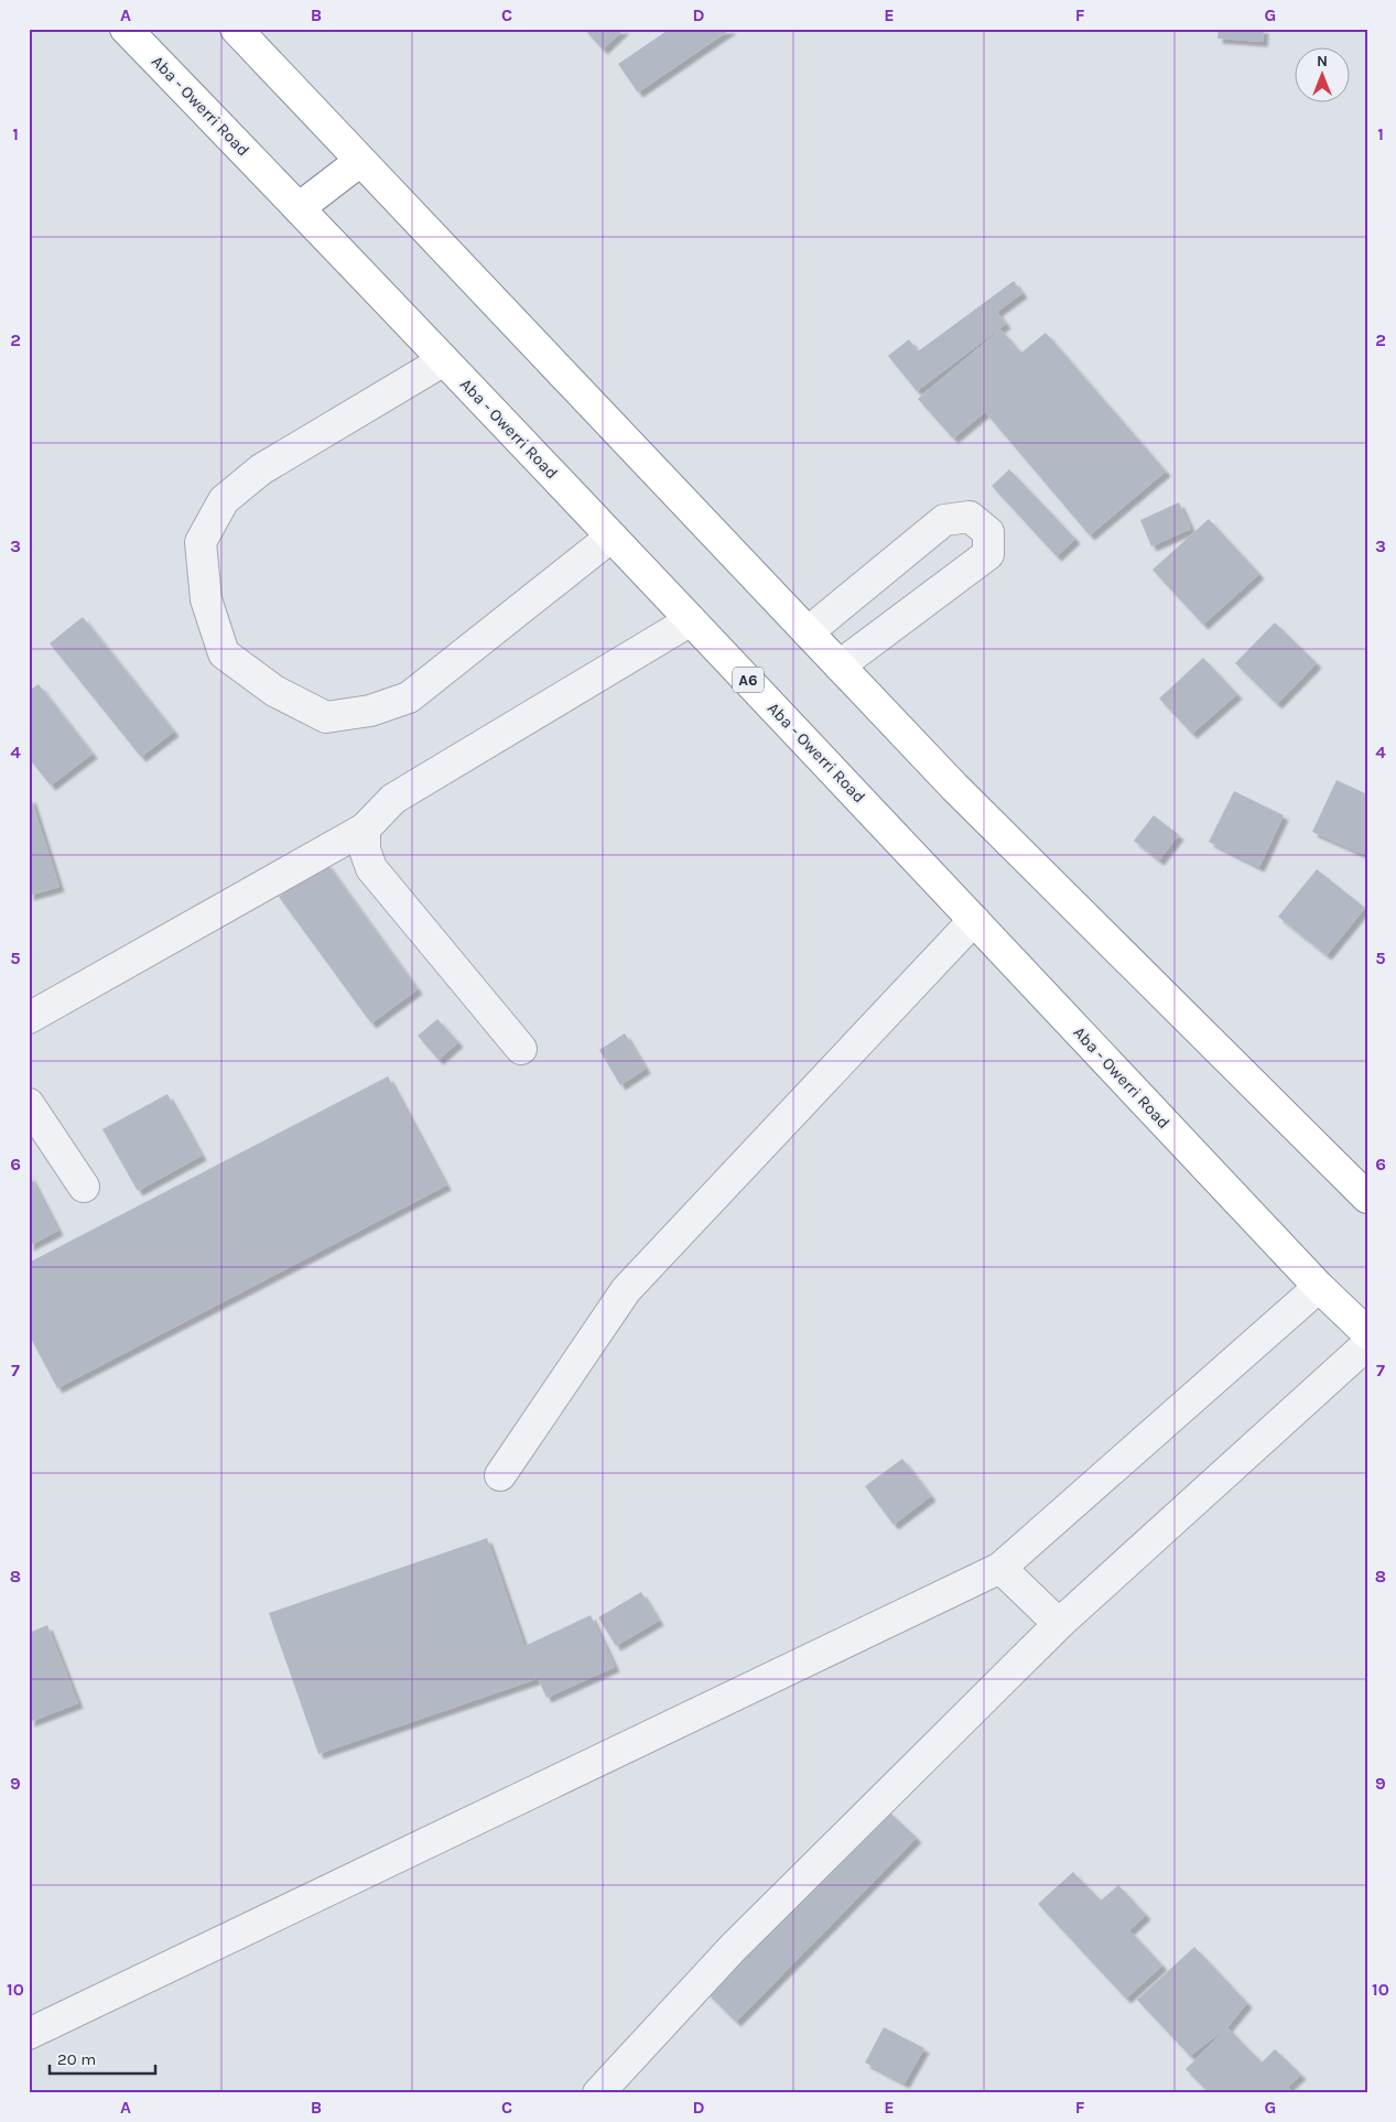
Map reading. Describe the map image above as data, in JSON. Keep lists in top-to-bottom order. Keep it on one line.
{"streets":{"highway":["Aba - Owerri Road","A6"]},"scale_bar":"20 m","north":"top","grid":{"columns":["A","B","C","D","E","F","G"],"rows":["1","2","3","4","5","6","7","8","9","10"]}}
